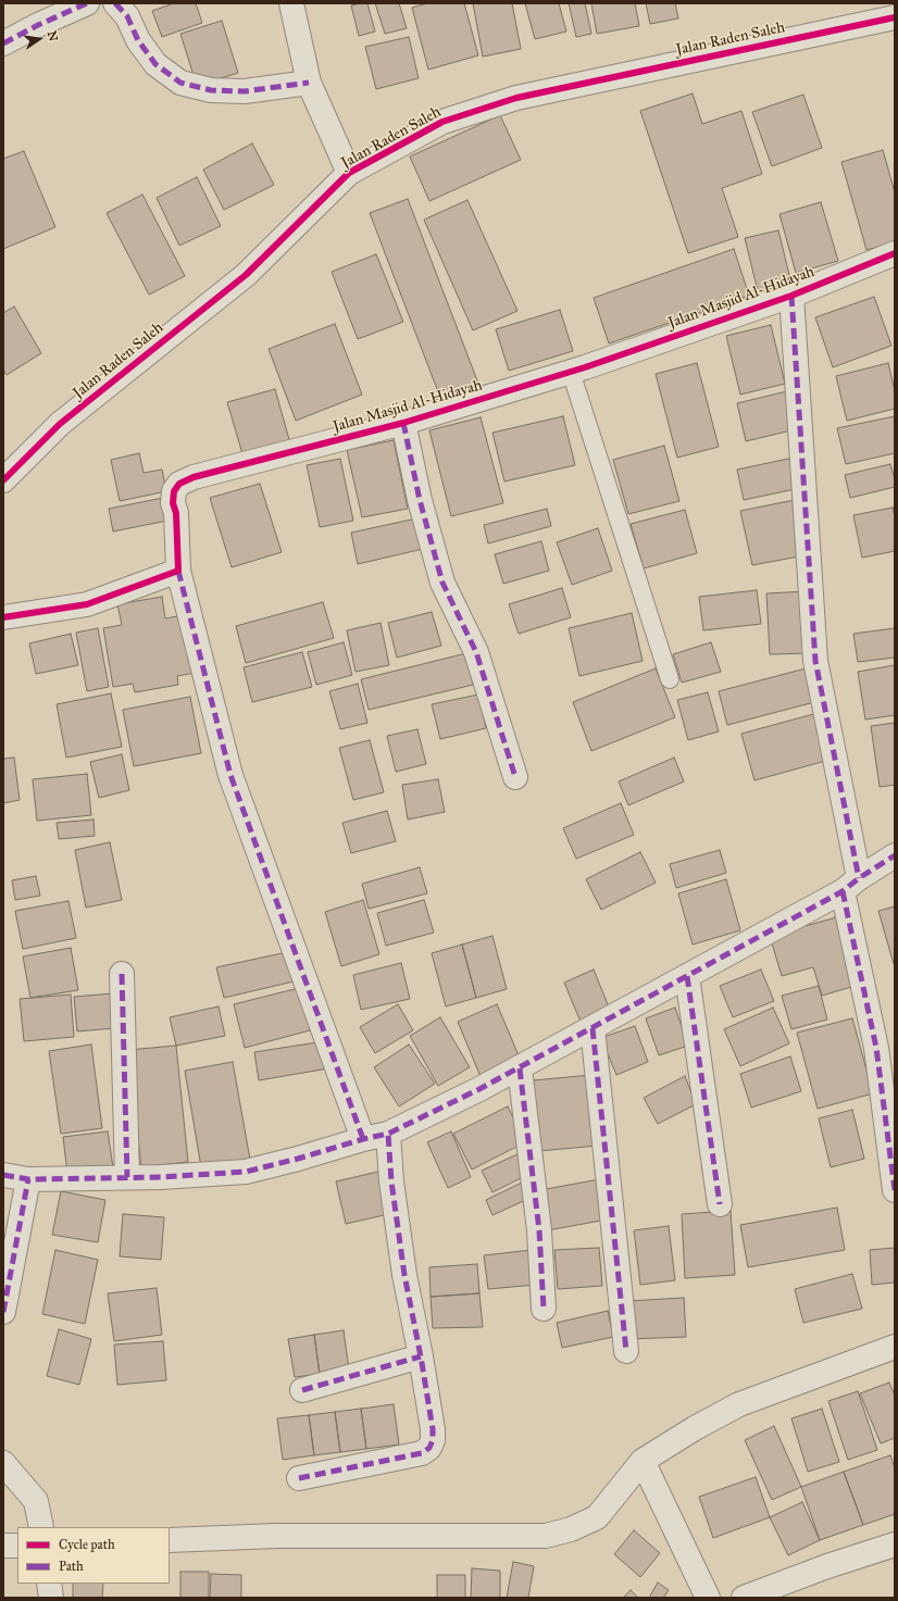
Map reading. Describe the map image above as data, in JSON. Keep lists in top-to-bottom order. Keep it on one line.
{"streets":{"street":["Jalan Raden Saleh","Jalan Masjid Al-Hidayah"]},"legend":["Cycle path","Path"],"north":"right"}
